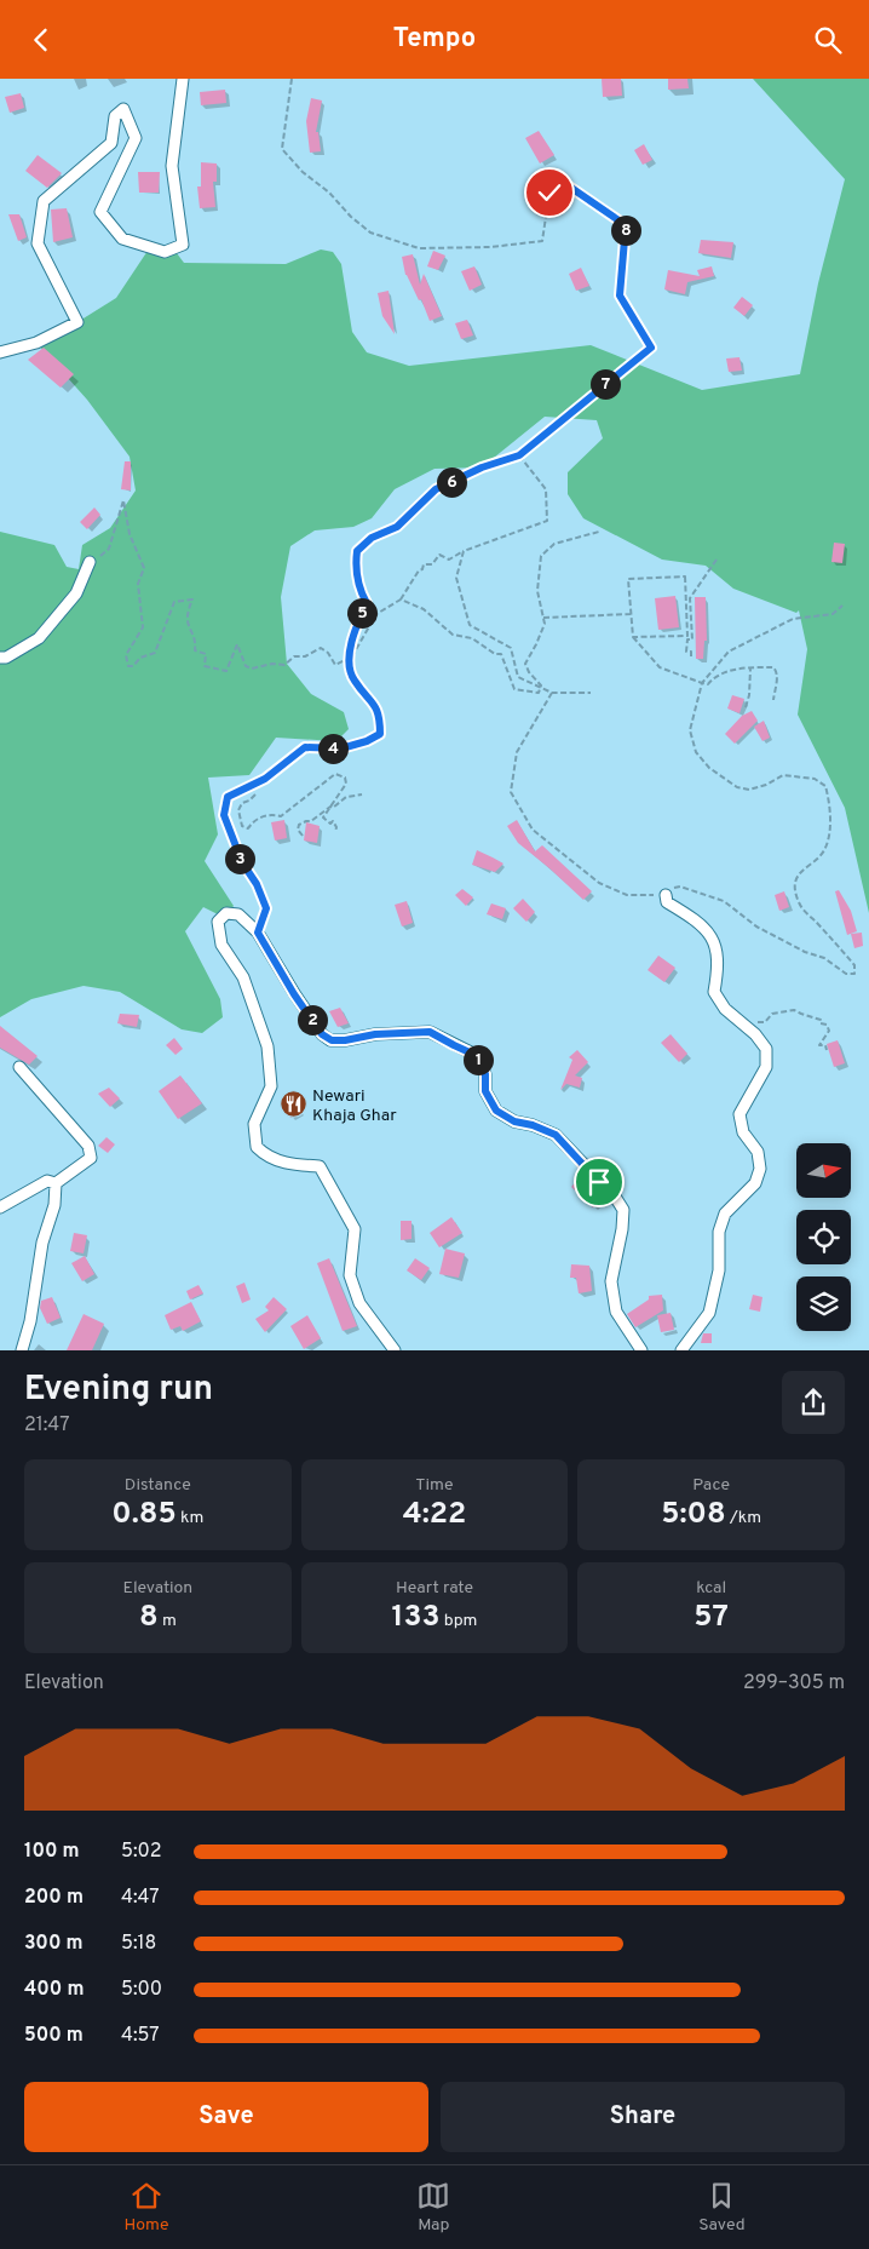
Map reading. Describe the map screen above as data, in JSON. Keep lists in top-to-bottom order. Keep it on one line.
{"places":{"restaurant":["Newari Khaja Ghar"]},"north":"right","page":{"header":"Tempo","pins":["8","7","6","5","4","3","2","1"],"heading":["Evening run","21:47"],"stats":[["Distance","0.85 km"],["Time","4:22"],["Pace","5:08 /km"],["Elevation","8 m"],["Heart rate","133 bpm"],["kcal","57"]],"chart":["Elevation","299–305 m"],"list":[{"name":"100 m","note":"5:02"},{"name":"200 m","note":"4:47"},{"name":"300 m","note":"5:18"},{"name":"400 m","note":"5:00"},{"name":"500 m","note":"4:57"}],"buttons":["Save","Share"],"tabs":["Home","Map","Saved"]}}
